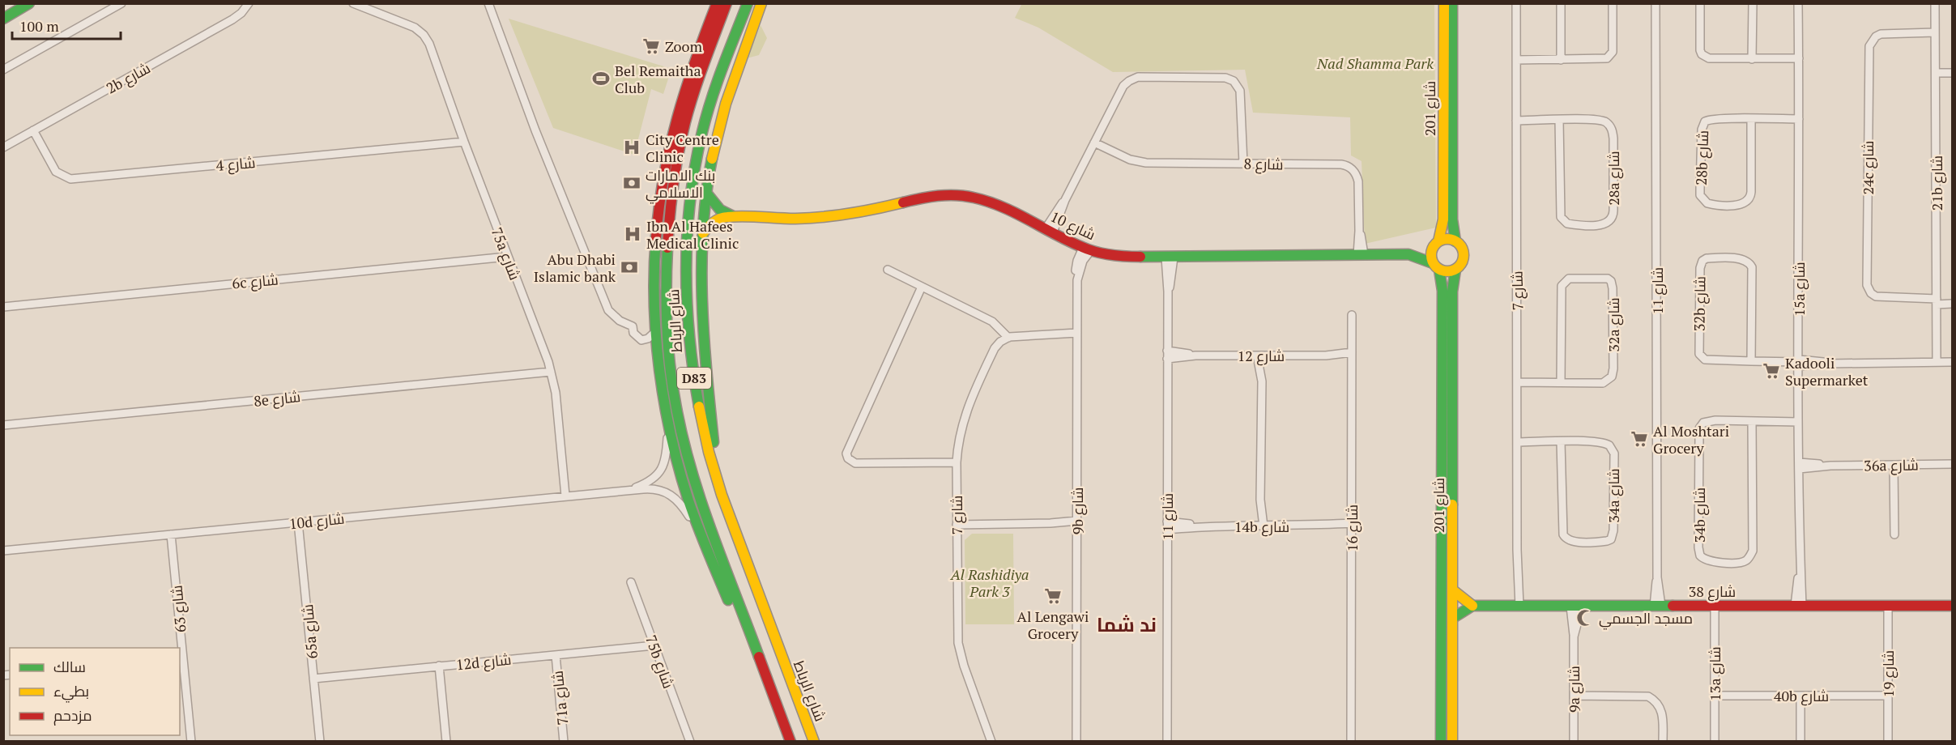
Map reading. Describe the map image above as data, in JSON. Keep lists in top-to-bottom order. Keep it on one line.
{"streets":{"main road":["شارع 201","شارع 10","شارع الرباط","D83","شارع 38"],"street":["2b شارع","28b شارع","شارع 4","شارع 8","24c شارع","28a شارع","21b شارع","75a شارع","6c شارع","15a شارع","شارع 7","شارع 11","32b شارع","32a شارع","شارع 12","8e شارع","36a شارع","34a شارع","9b شارع","34b شارع","10d شارع","14b شارع","شارع 16","شارع 63","65a شارع","12d شارع","75b شارع","13a شارع","شارع 19","9a شارع","40b شارع","71a شارع"]},"crossings":[["2b شارع","شارع 4"],["شارع 201","شارع 10"],["28b شارع","15a شارع"],["شارع 4","75a شارع"],["شارع 8","شارع 10"],["24c شارع","21b شارع"],["28a شارع","شارع 7"],["21b شارع","32b شارع"],["شارع 10","شارع 11"],["شارع 10","9b شارع"],["75a شارع","6c شارع"],["75a شارع","8e شارع"],["75a شارع","10d شارع"],["15a شارع","32b شارع"],["15a شارع","36a شارع"],["15a شارع","34b شارع"],["15a شارع","شارع 38"],["شارع 7","32a شارع"],["شارع 7","34a شارع"],["شارع 7","شارع 38"],["شارع 11","شارع 12"],["شارع 11","14b شارع"],["شارع 11","شارع 38"],["شارع 12","شارع 16"],["10d شارع","شارع 63"],["10d شارع","65a شارع"],["14b شارع","شارع 16"],["شارع 38","13a شارع"],["شارع 38","شارع 19"],["شارع 38","9a شارع"],["65a شارع","12d شارع"],["12d شارع","75b شارع"],["12d شارع","71a شارع"],["13a شارع","40b شارع"],["شارع 19","40b شارع"]],"districts":["ند شما"],"parks":["Nad Shamma Park","Al Rashidiya Park 3"],"places":{"supermarket":["Zoom","Kadooli Supermarket","Al Moshtari Grocery","Al Lengawi Grocery"],"sports":["Bel Remaitha Club"],"hospital":["City Centre Clinic","Ibn Al Hafees Medical Clinic"],"bank":["بنك الامارات الاسلامي","Abu Dhabi Islamic bank"],"mosque":["مسجد الجسمي"]},"legend":["سالك","بطيء","مزدحم"],"scale_bar":"100 m"}
